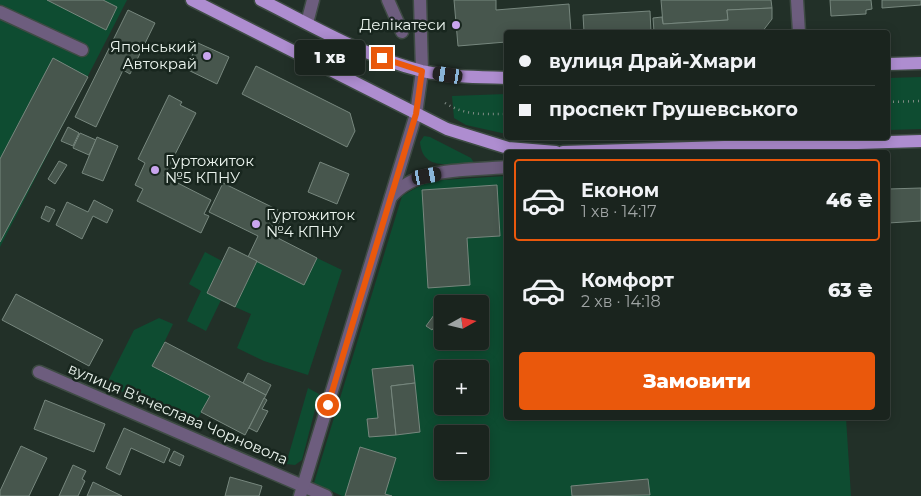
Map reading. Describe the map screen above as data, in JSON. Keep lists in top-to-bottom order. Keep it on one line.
{"streets":{"street":["вулиця В'ячеслава Чорновола"]},"places":["Делікатеси","Японський Автокрай","Гуртожиток №5 КПНУ","Гуртожиток №4 КПНУ"],"north":"right","page":{"banner":["вулиця Драй-Хмари","проспект Грушевського"],"bubble":"1 хв","list":[{"name":"Економ","note":"1 хв · 14:17","value":"46 ₴"},{"name":"Комфорт","note":"2 хв · 14:18","value":"63 ₴"}],"map_buttons":["+","−"],"buttons":"Замовити"}}
